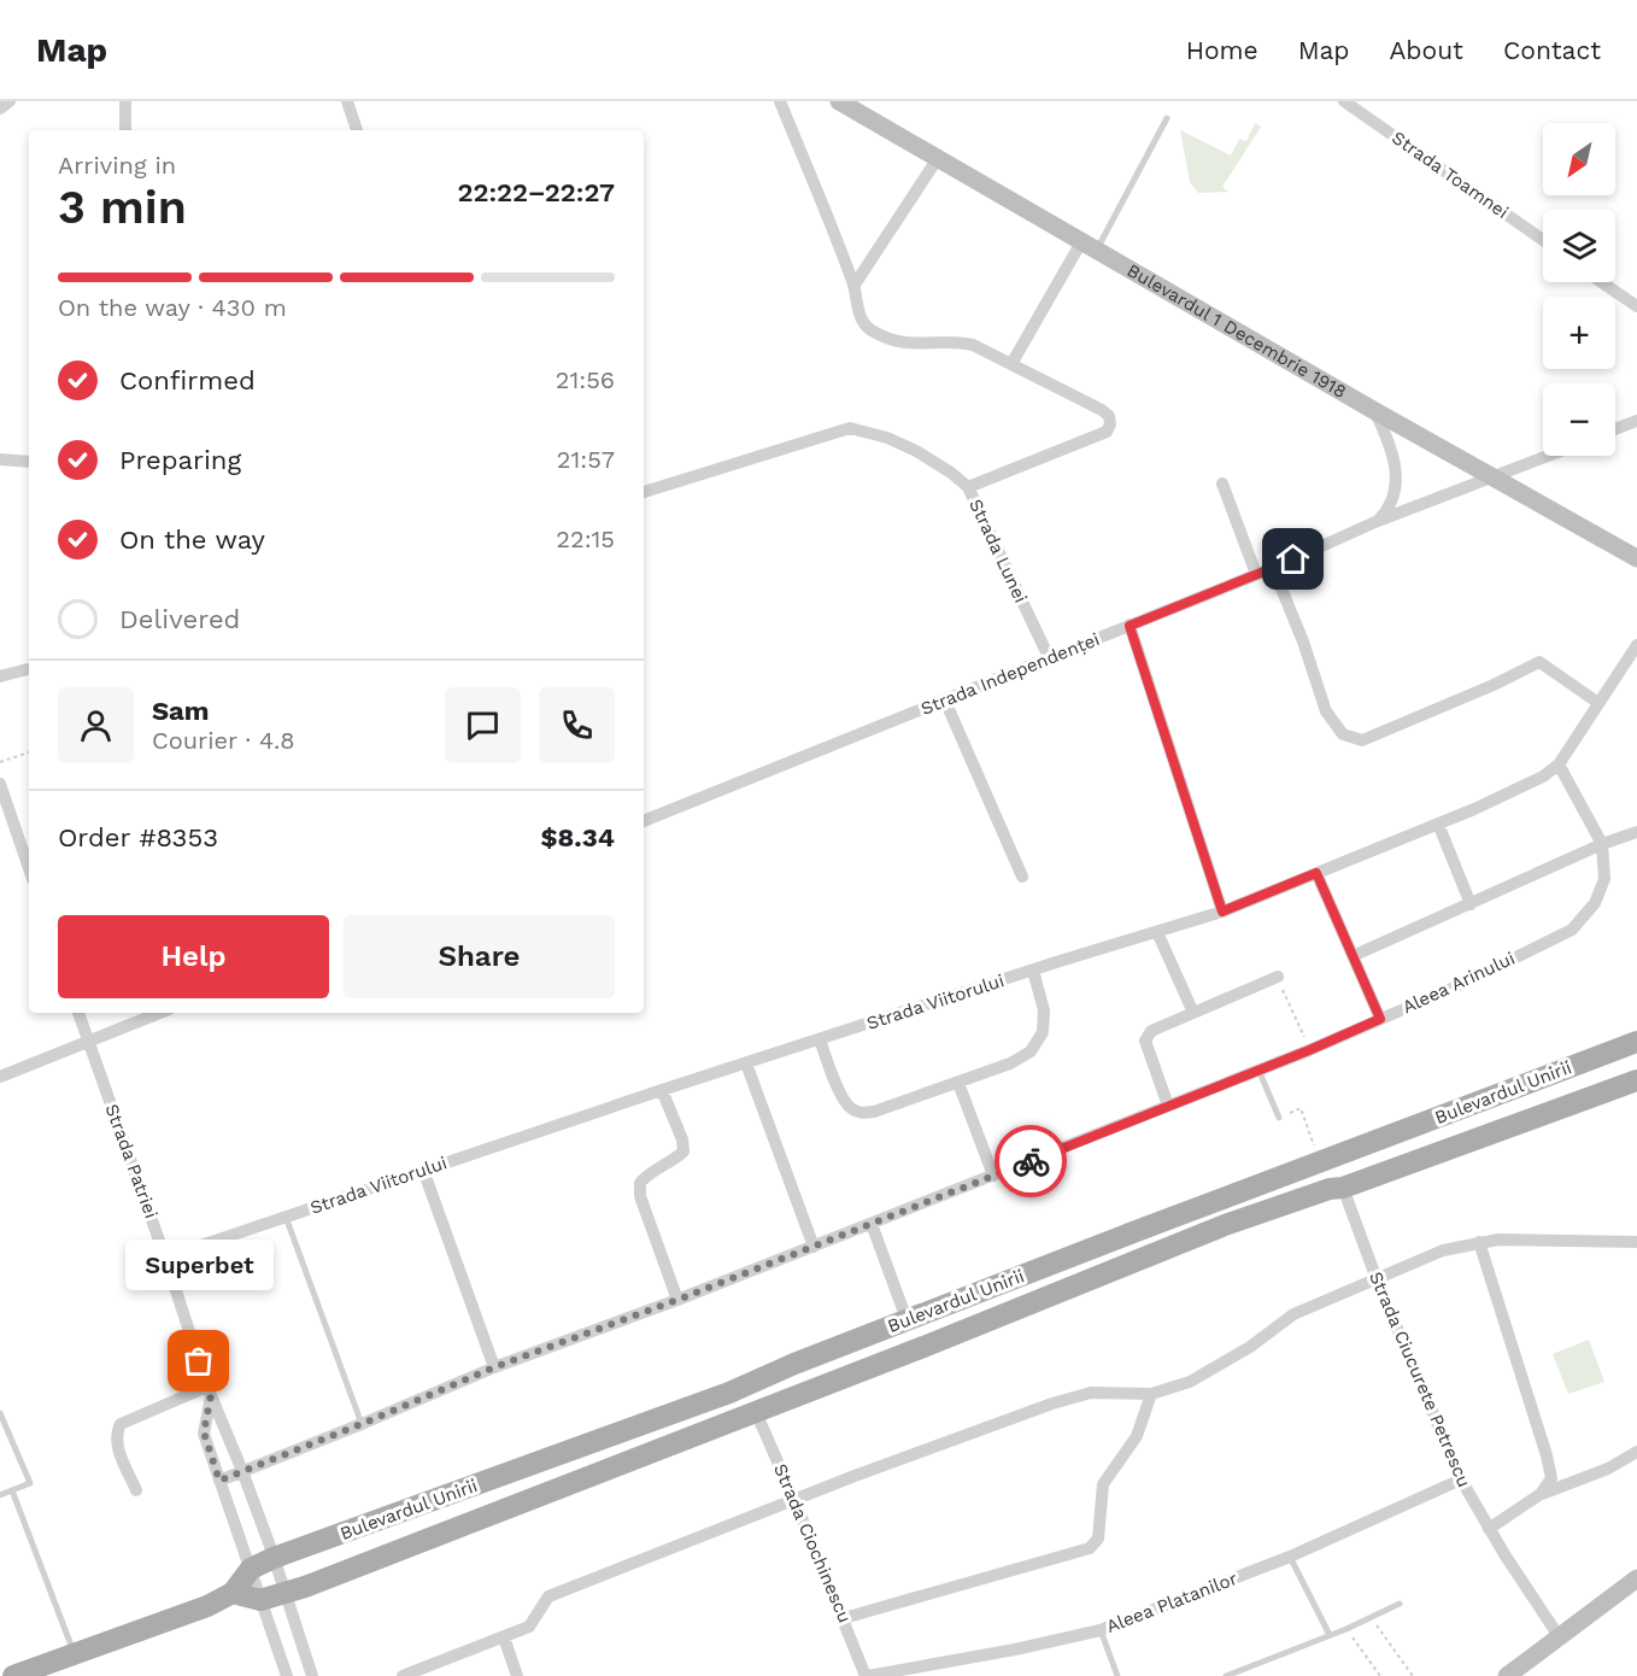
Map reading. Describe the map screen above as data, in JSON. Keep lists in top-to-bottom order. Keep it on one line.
{"streets":{"main road":["Bulevardul 1 Decembrie 1918","Bulevardul Unirii"],"street":["Strada Toamnei","Strada Lunei","Strada Independenței","Aleea Arinului","Strada Viitorului","Strada Patriei","Strada Ciucurete Petrescu","Strada Ciochinescu","Aleea Platanilor"]},"crossings":[["Bulevardul 1 Decembrie 1918","Strada Independenței"],["Strada Lunei","Strada Independenței"],["Aleea Arinului","Strada Viitorului"],["Aleea Arinului","Strada Patriei"],["Strada Viitorului","Strada Patriei"],["Bulevardul Unirii","Strada Patriei"],["Bulevardul Unirii","Strada Ciucurete Petrescu"],["Bulevardul Unirii","Strada Ciochinescu"],["Strada Ciucurete Petrescu","Aleea Platanilor"],["Strada Ciochinescu","Aleea Platanilor"]],"places":["Superbet"],"north":"bottom left","page":{"header":"Map","nav":["Home","Map","About","Contact"],"map_buttons":["+","−"],"heading":["3 min","Arriving in","22:22–22:27"],"panel":["Sam","Courier · 4.8","Order #8353","$8.34"],"bar":"On the way · 430 m","list":[["Confirmed","21:56"],["Preparing","21:57"],["On the way","22:15"],"Delivered"],"buttons":["Help","Share"],"bubble":"Superbet"}}
